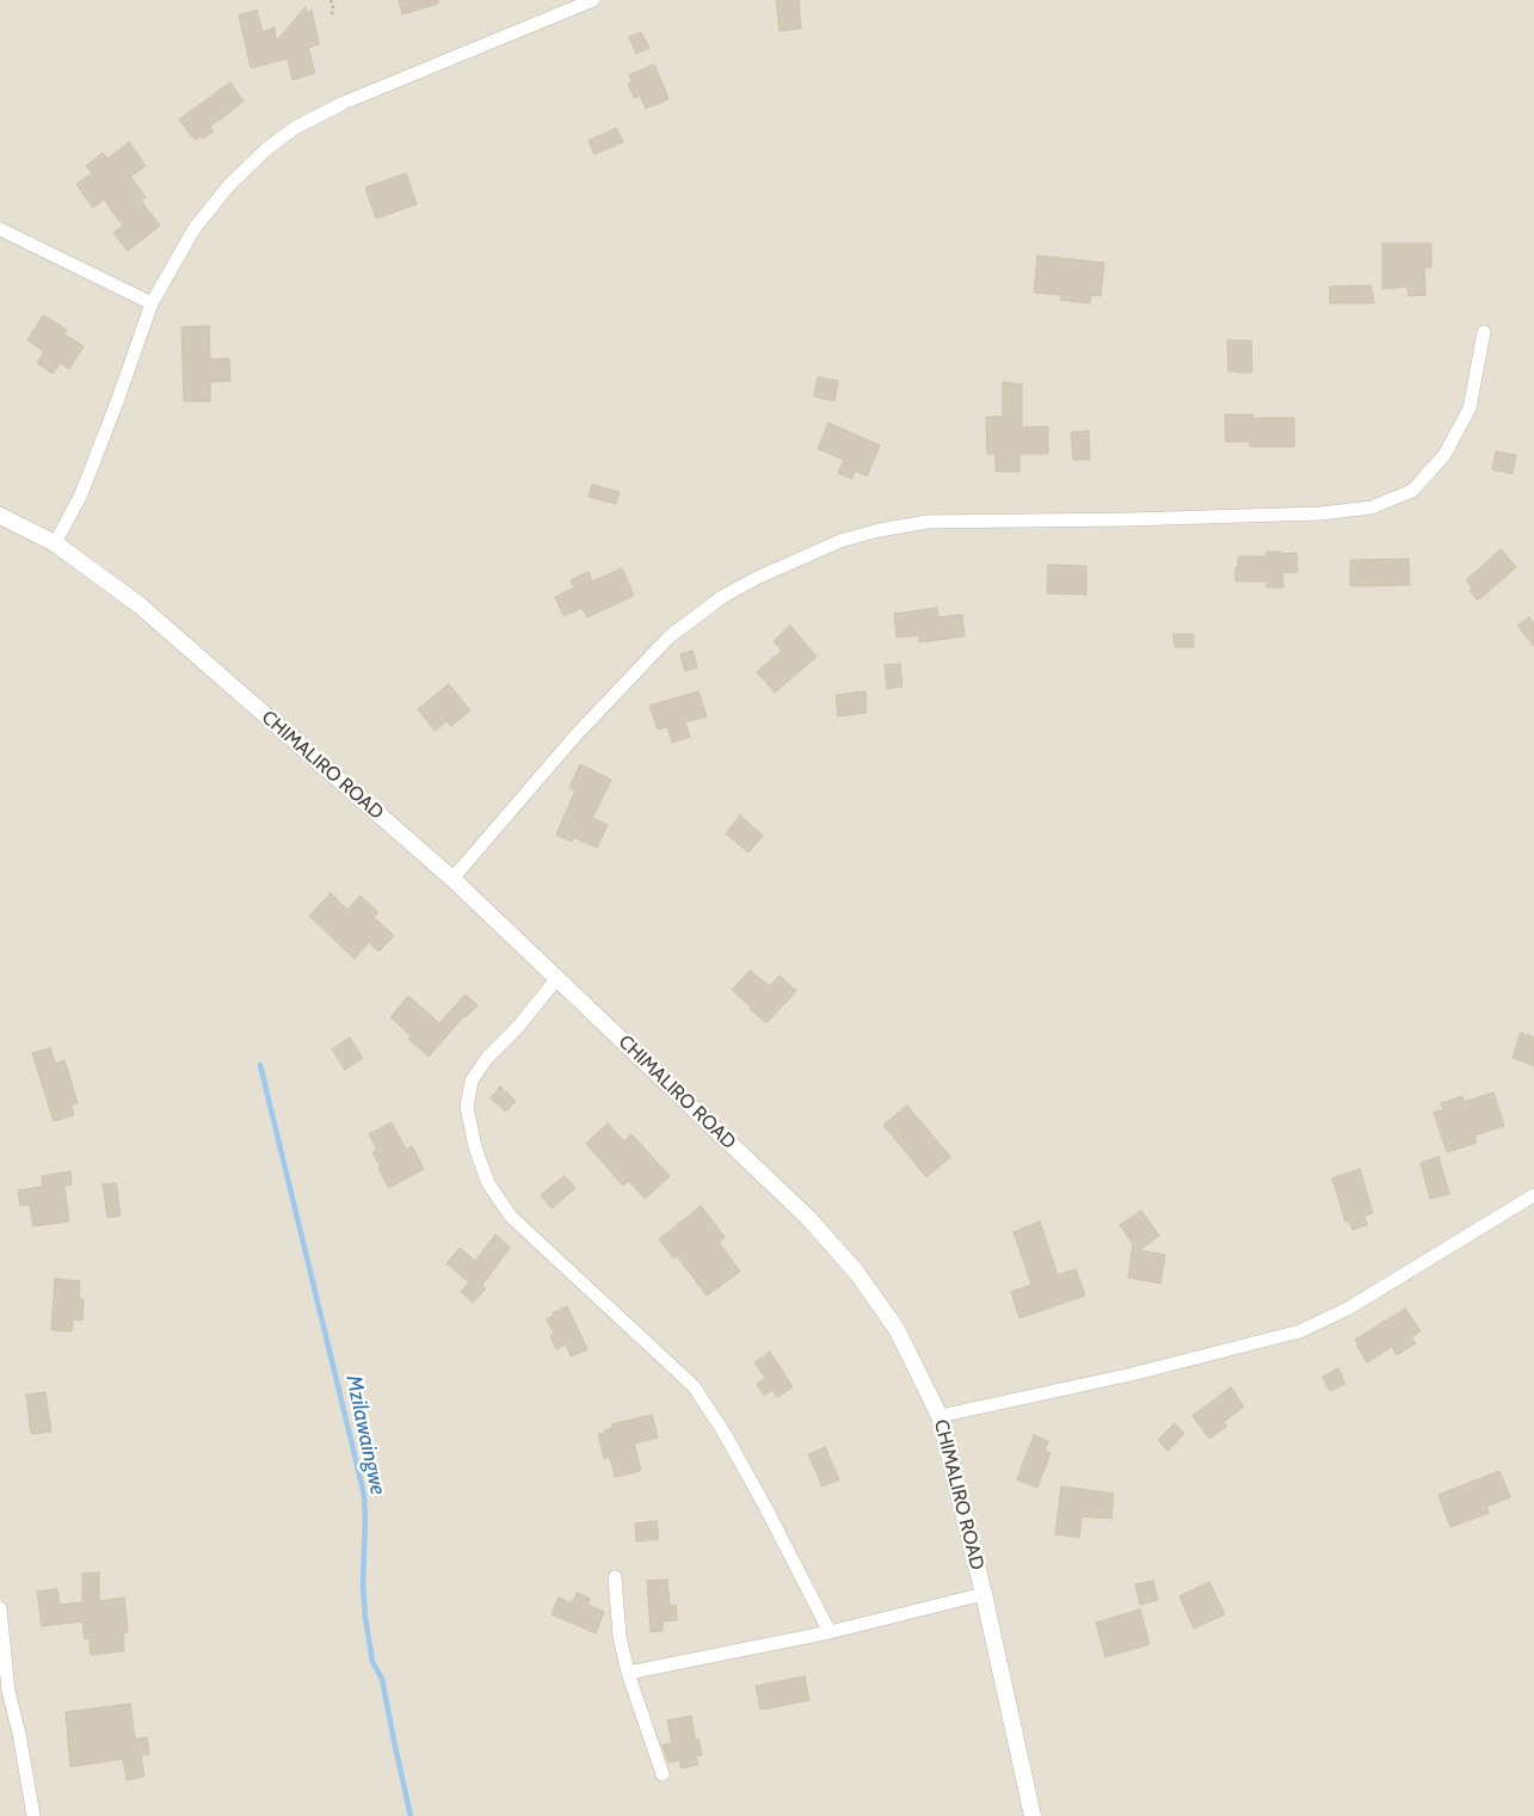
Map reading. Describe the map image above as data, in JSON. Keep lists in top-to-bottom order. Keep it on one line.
{"streets":{"street":["CHIMALIRO ROAD"]},"water":["Mzilawaingwe"]}
